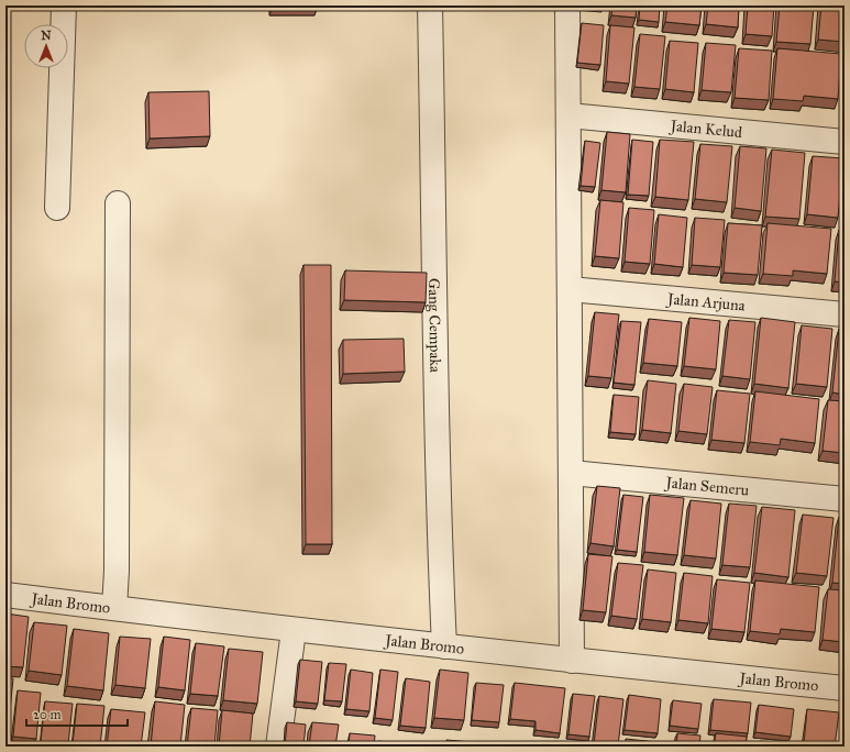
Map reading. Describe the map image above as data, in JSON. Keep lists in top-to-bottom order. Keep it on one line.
{"streets":{"street":["Jalan Kelud","Jalan Arjuna","Gang Cempaka","Jalan Semeru","Jalan Bromo"]},"crossings":[["Gang Cempaka","Jalan Bromo"]],"scale_bar":"20 m","north":"top"}
